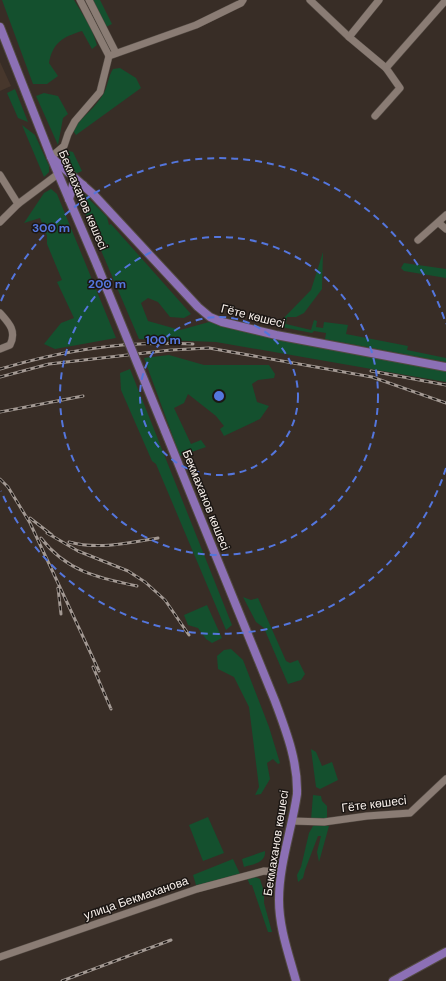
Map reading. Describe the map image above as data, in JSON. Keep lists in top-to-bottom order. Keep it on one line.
{"streets":{"main road":["Бекмаханов көшесі","Гёте көшесі"],"street":["улица Бекмаханова"]},"crossings":[["Бекмаханов көшесі","Гёте көшесі"],["Бекмаханов көшесі","улица Бекмаханова"]],"rings":["300 m","200 m","100 m"]}
